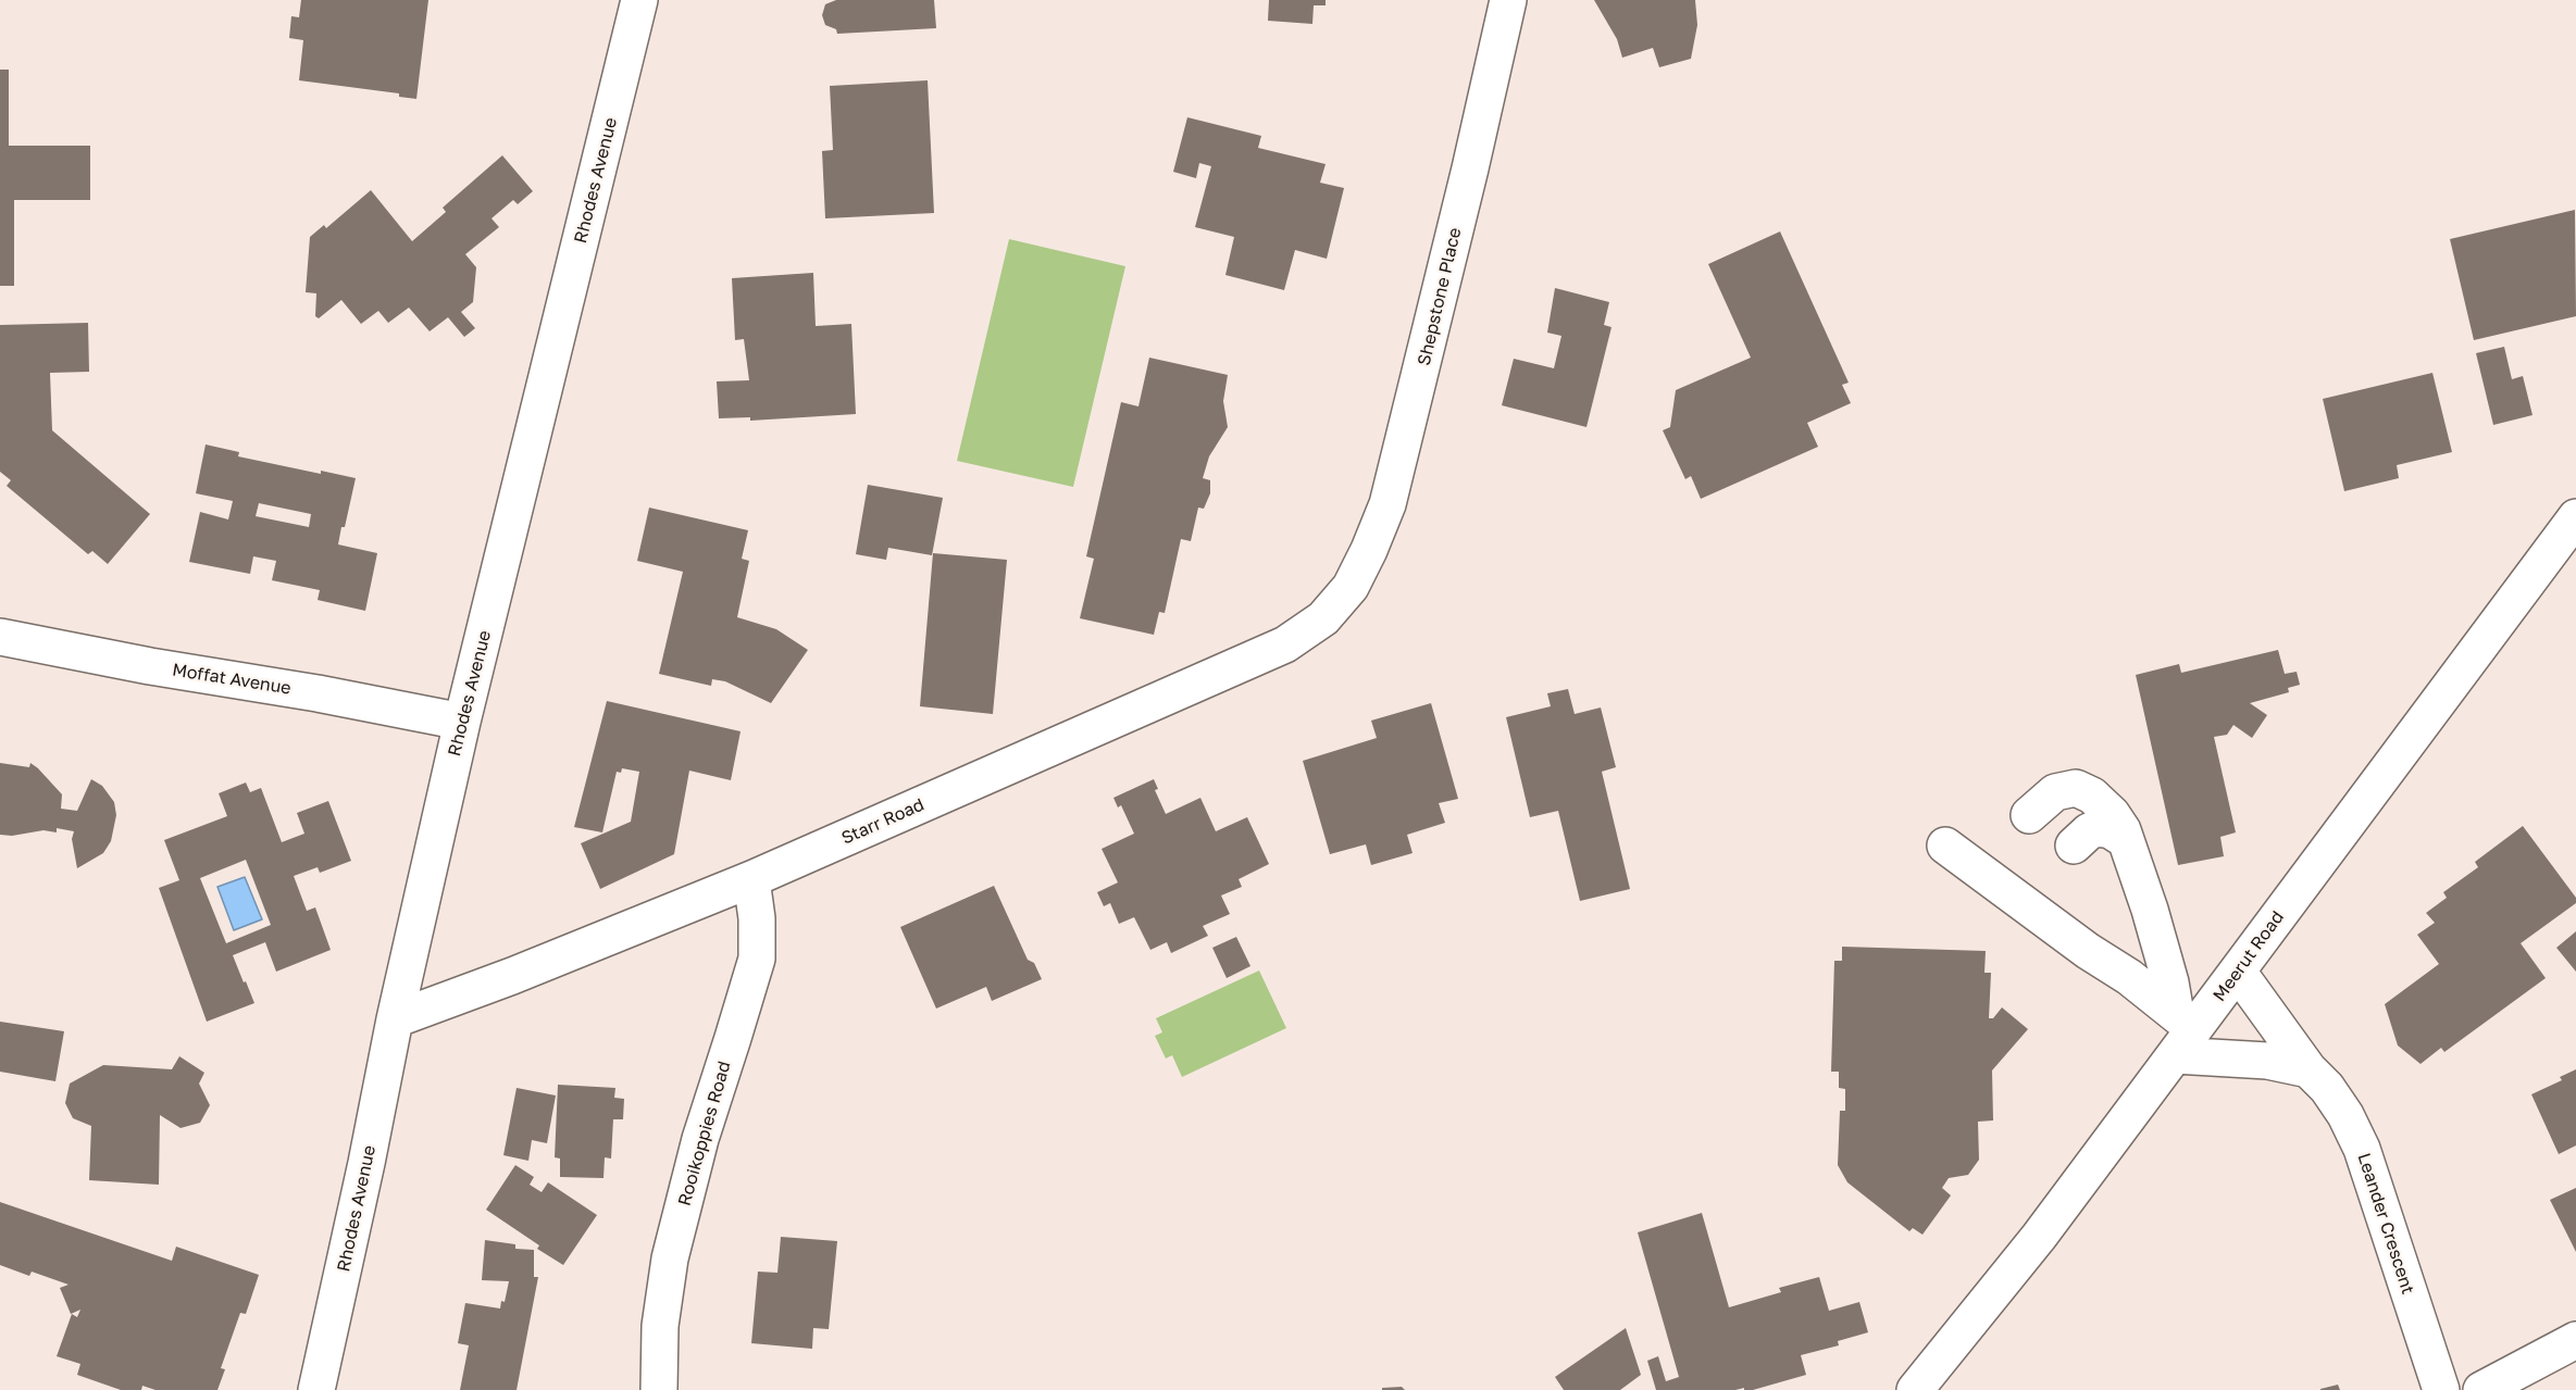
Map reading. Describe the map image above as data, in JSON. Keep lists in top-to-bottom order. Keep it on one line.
{"streets":{"street":["Rhodes Avenue","Shepstone Place","Moffat Avenue","Starr Road","Meerut Road","Rooikoppies Road","Leander Crescent"]},"crossings":[["Rhodes Avenue","Moffat Avenue"],["Rhodes Avenue","Starr Road"],["Shepstone Place","Starr Road"],["Starr Road","Rooikoppies Road"],["Meerut Road","Leander Crescent"]]}
